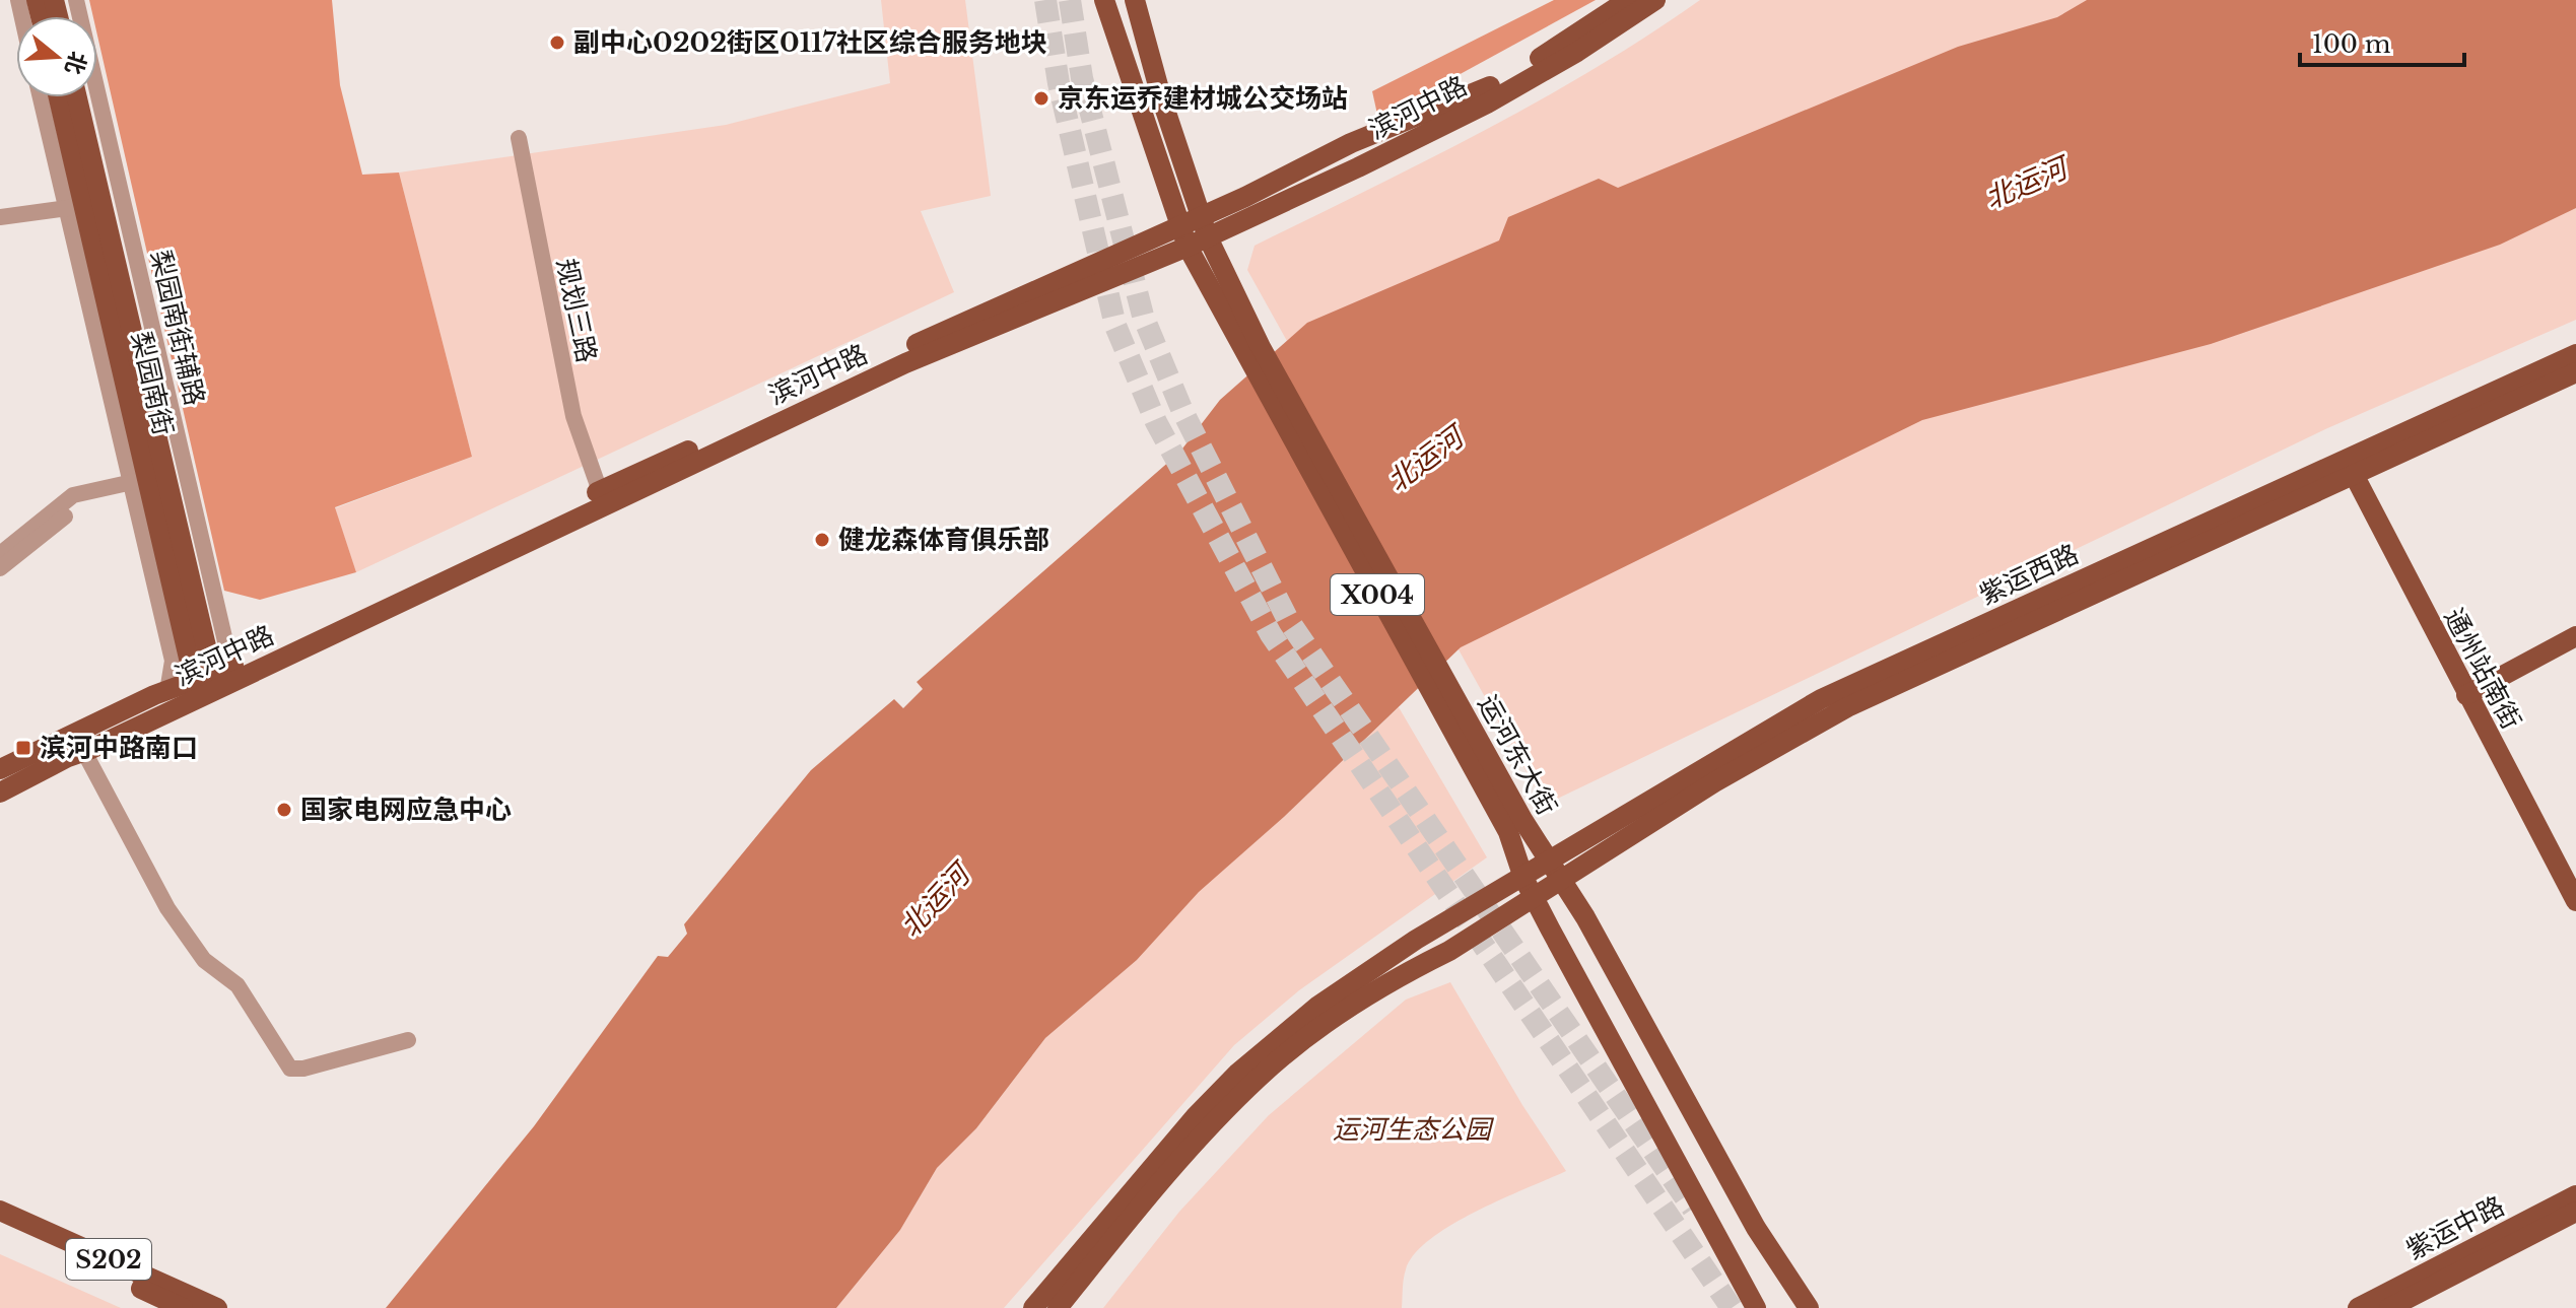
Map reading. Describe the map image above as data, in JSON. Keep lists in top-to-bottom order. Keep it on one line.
{"streets":{"main road":["滨河中路","梨园南街","紫运西路","X004","通州站南街","运河东大街","紫运中路","S202"],"street":["规划三路","梨园南街辅路"]},"crossings":[["滨河中路","规划三路"],["滨河中路","梨园南街辅路"],["滨河中路","梨园南街"],["滨河中路","运河东大街"],["梨园南街辅路","梨园南街"],["紫运西路","通州站南街"],["紫运西路","运河东大街"]],"water":["北运河"],"parks":["运河生态公园"],"places":{"other":["副中心0202街区0117社区综合服务地块","京东运乔建材城公交场站","健龙森体育俱乐部","国家电网应急中心"],"transit":["滨河中路南口"]},"scale_bar":"100 m","north":"right"}
